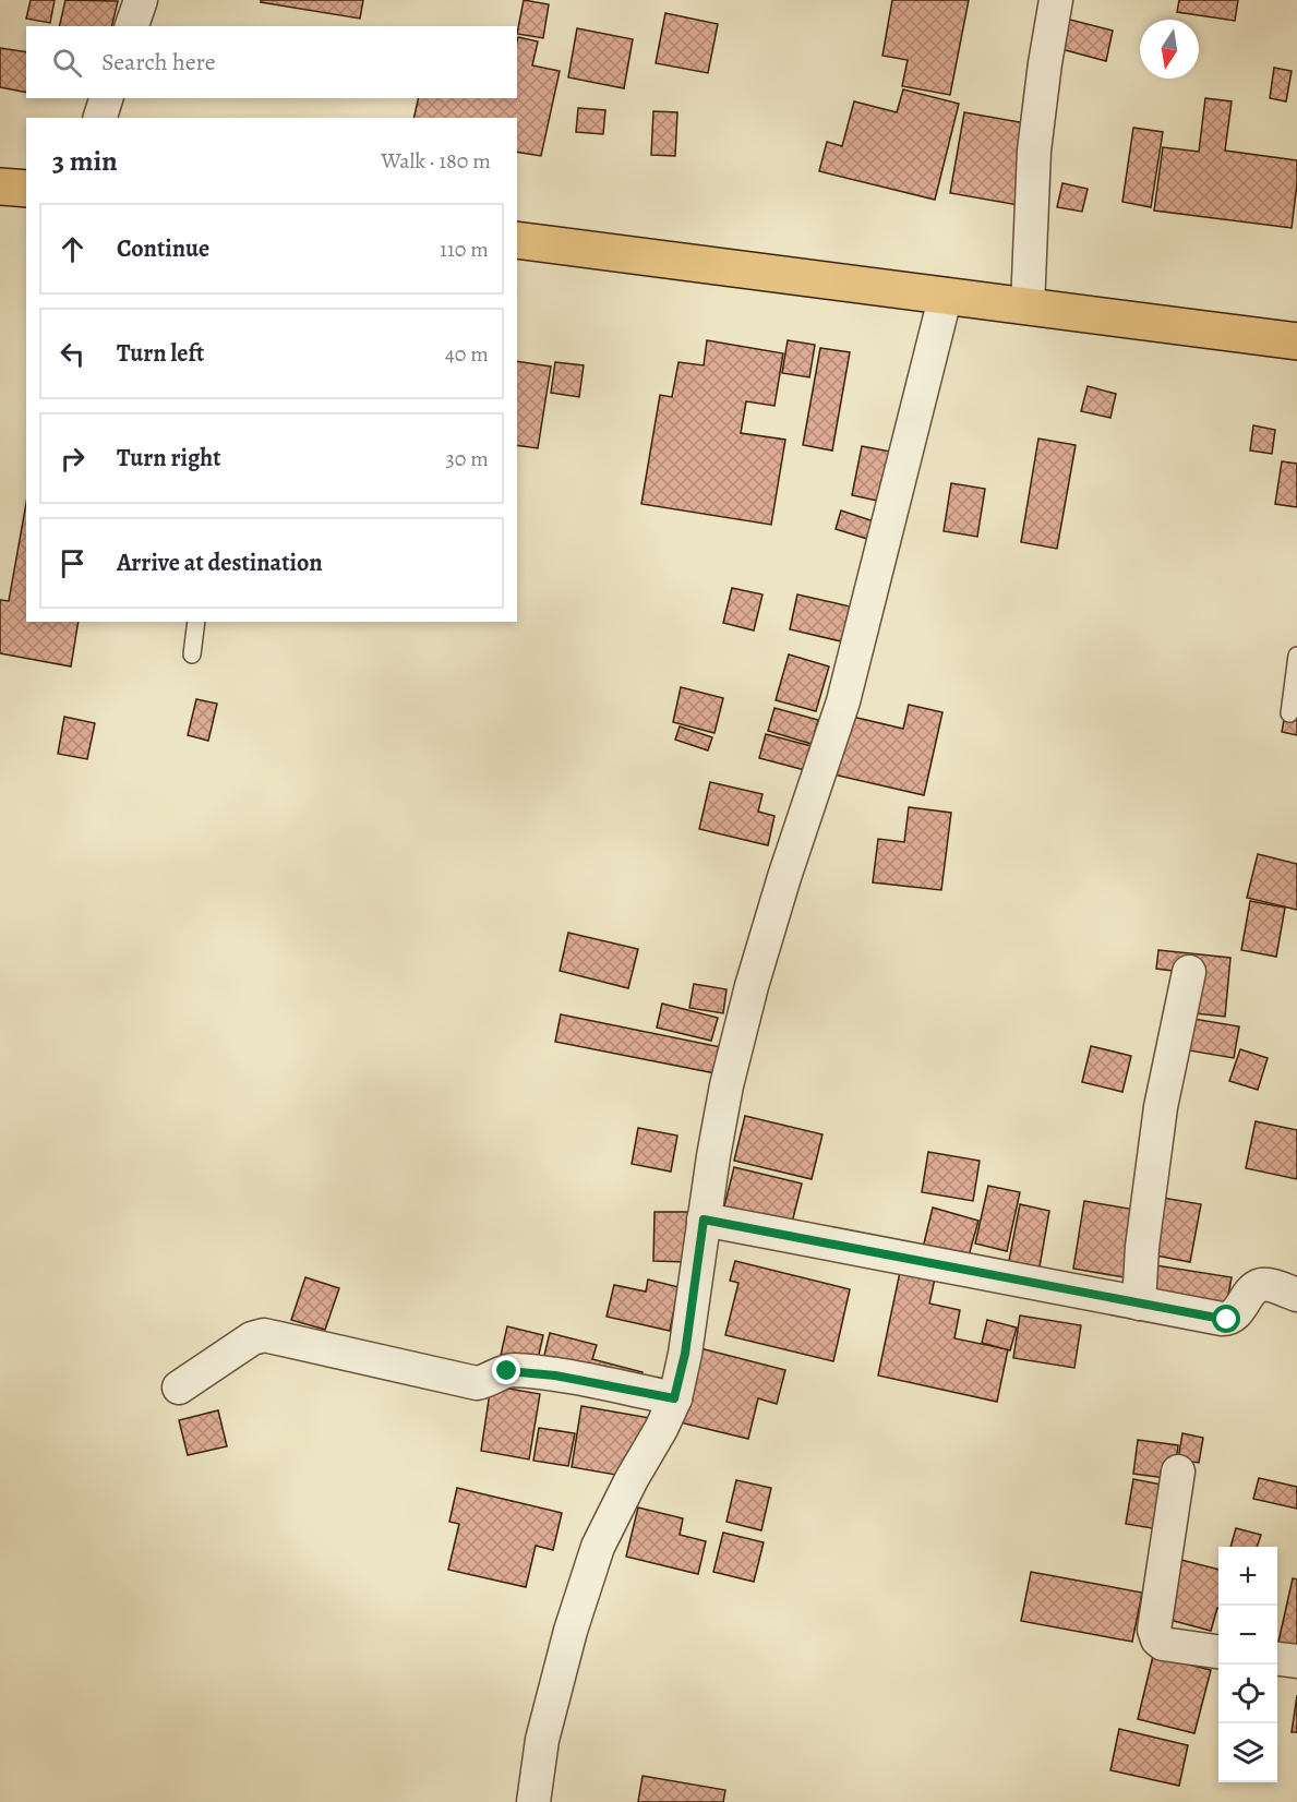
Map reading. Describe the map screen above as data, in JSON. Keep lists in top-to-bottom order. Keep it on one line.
{"north":"bottom","page":{"search":"Search here","heading":["3 min","Walk · 180 m"],"list":[["Continue","110 m"],["Turn left","40 m"],["Turn right","30 m"],"Arrive at destination"],"map_buttons":["+","−"]}}
